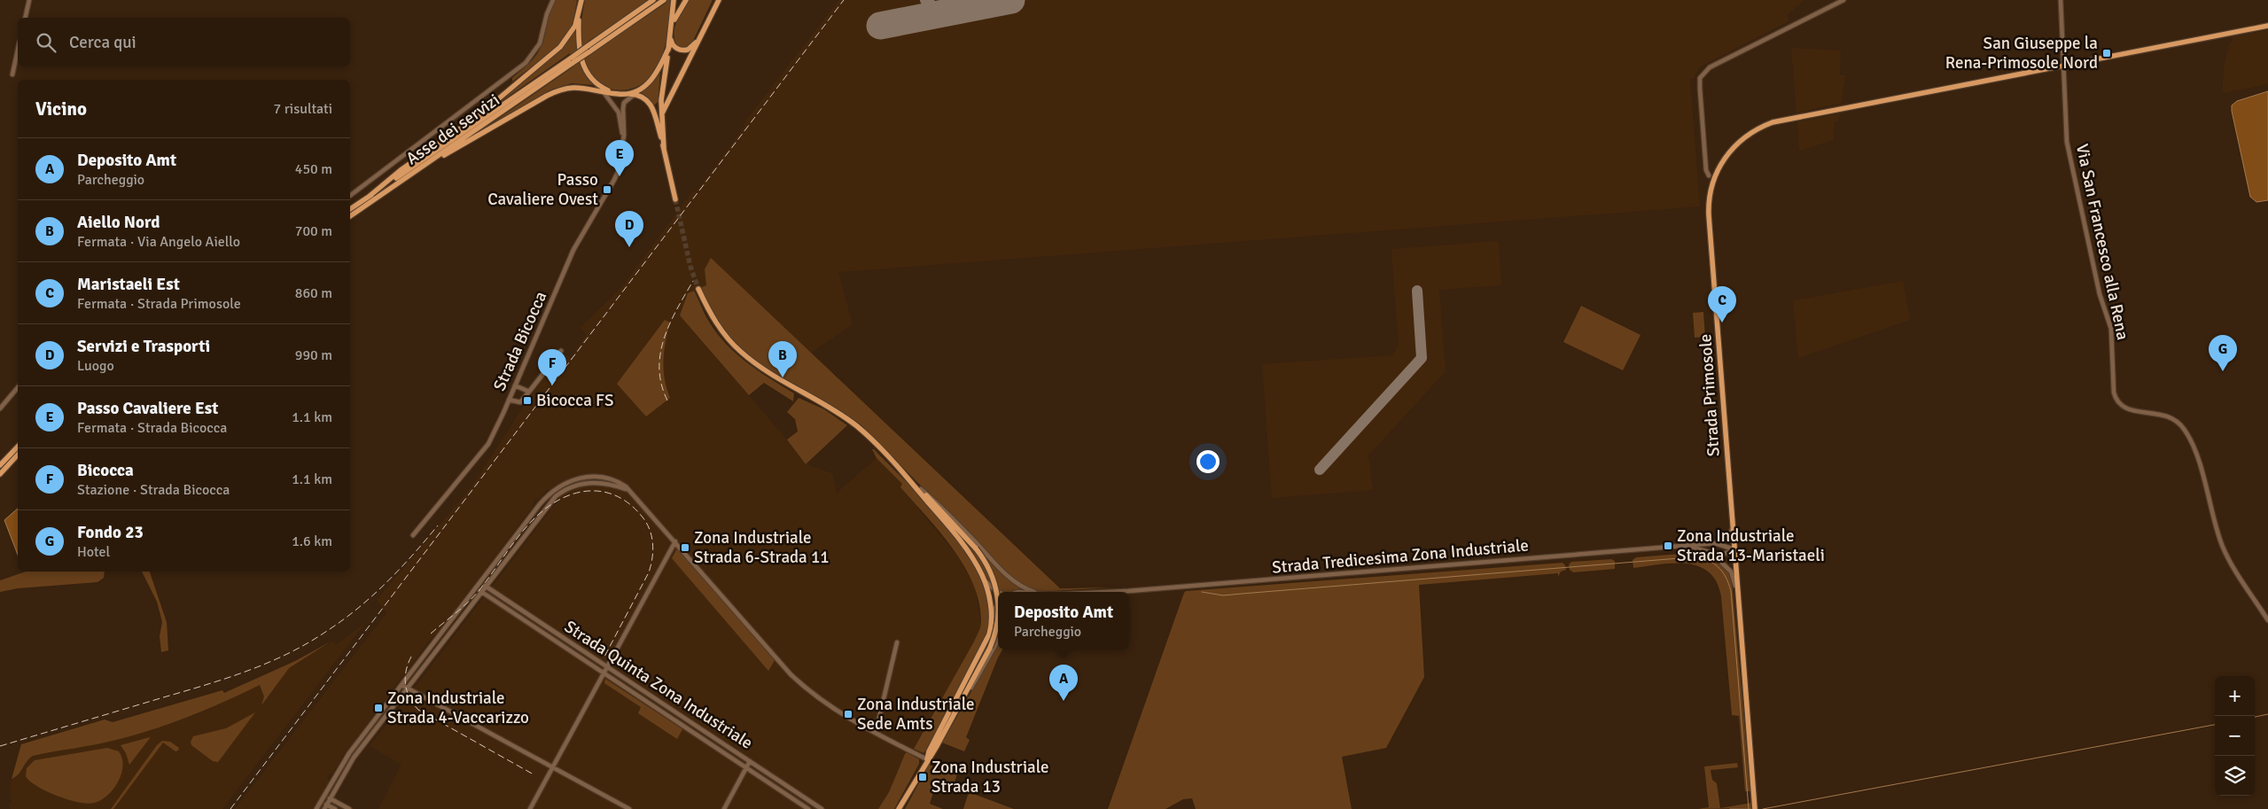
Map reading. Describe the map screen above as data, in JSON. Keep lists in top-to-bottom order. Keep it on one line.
{"streets":{"main road":["Asse dei servizi","Strada Primosole"],"street":["Via San Francesco alla Rena","Strada Bicocca","Strada Tredicesima Zona Industriale","Strada Quinta Zona Industriale"]},"crossings":[["Via San Francesco alla Rena","Strada Primosole"]],"places":{"transit":["San Giuseppe la Rena-Primosole Nord","Passo Cavaliere Ovest","Bicocca FS","Zona Industriale Strada 13-Maristaeli","Zona Industriale Strada 6-Strada 11","Zona Industriale Strada 4-Vaccarizzo","Zona Industriale Sede Amts","Zona Industriale Strada 13"]},"page":{"search":"Cerca qui","heading":["Vicino","7 risultati"],"list":[{"mark":"A","name":"Deposito Amt","note":"Parcheggio","value":"450 m"},{"mark":"B","name":"Aiello Nord","note":"Fermata · Via Angelo Aiello","value":"700 m"},{"mark":"C","name":"Maristaeli Est","note":"Fermata · Strada Primosole","value":"860 m"},{"mark":"D","name":"Servizi e Trasporti","note":"Luogo","value":"990 m"},{"mark":"E","name":"Passo Cavaliere Est","note":"Fermata · Strada Bicocca","value":"1.1 km"},{"mark":"F","name":"Bicocca","note":"Stazione · Strada Bicocca","value":"1.1 km"},{"mark":"G","name":"Fondo 23","note":"Hotel","value":"1.6 km"}],"pins":["E","D","C","G","B","F","A"],"popup":["Deposito Amt","Parcheggio"],"map_buttons":["+","−"]}}
